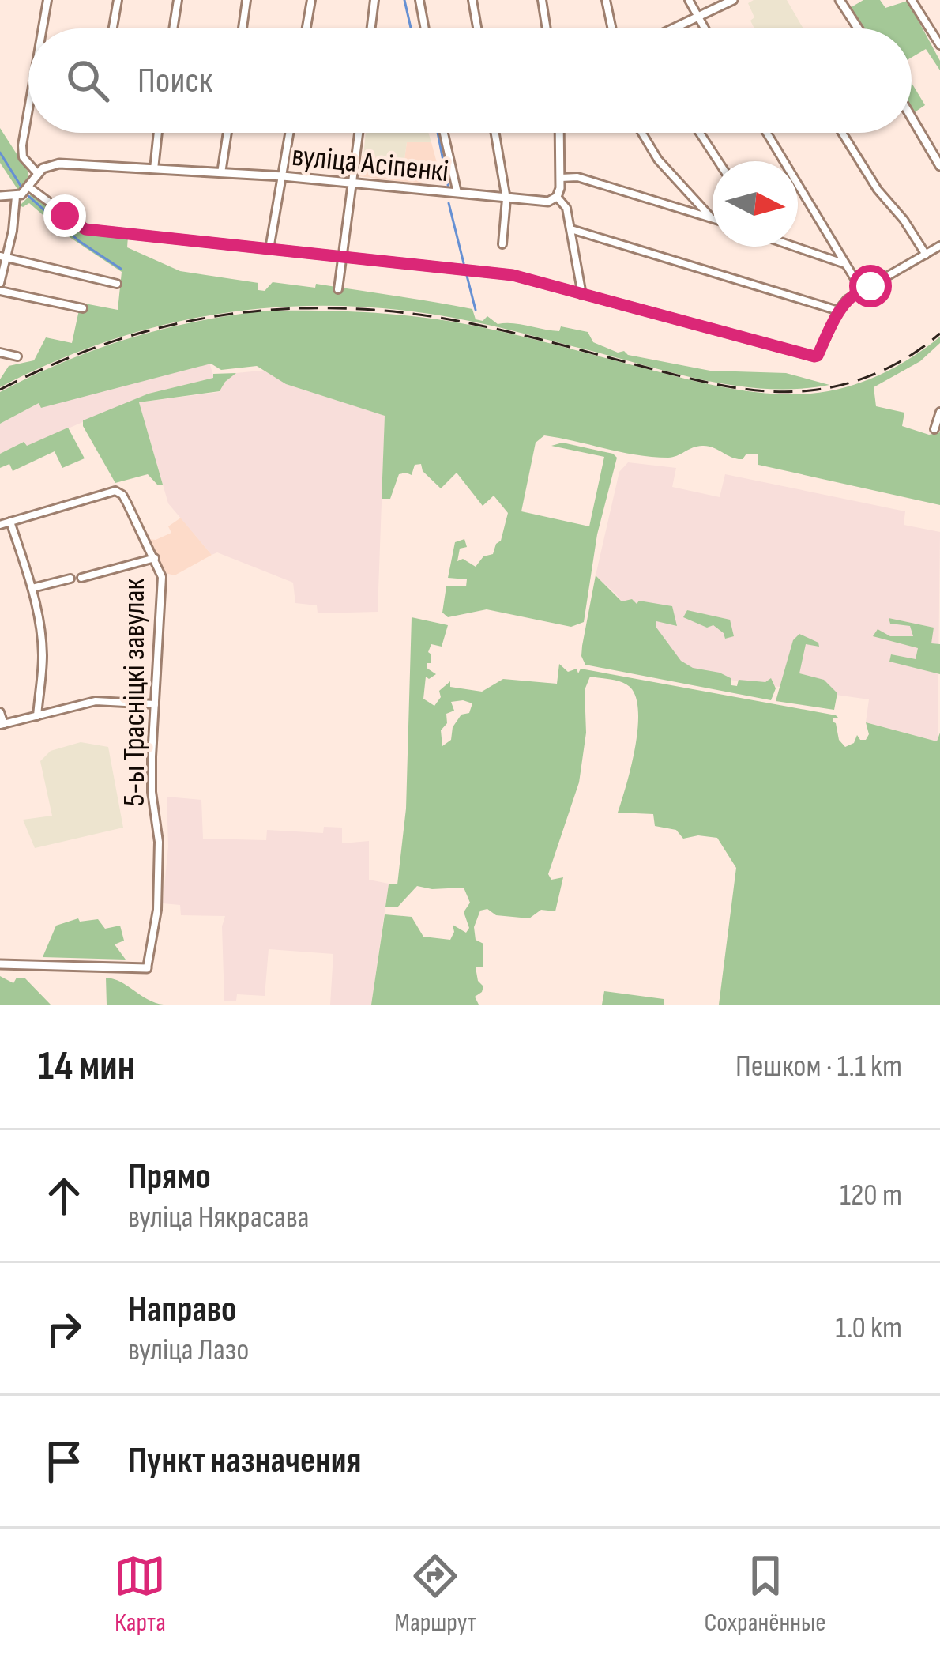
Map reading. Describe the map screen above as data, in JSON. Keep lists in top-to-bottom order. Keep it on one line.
{"streets":{"street":["вуліца Асіпенкі","5-ы Трасніцкі завулак"]},"north":"right","page":{"search":"Поиск","heading":["14 мин","Пешком · 1.1 km"],"list":[["Прямо","вуліца Някрасава","120 m"],["Направо","вуліца Лазо","1.0 km"],"Пункт назначения"],"nav":["Карта","Маршрут","Сохранённые"]}}
